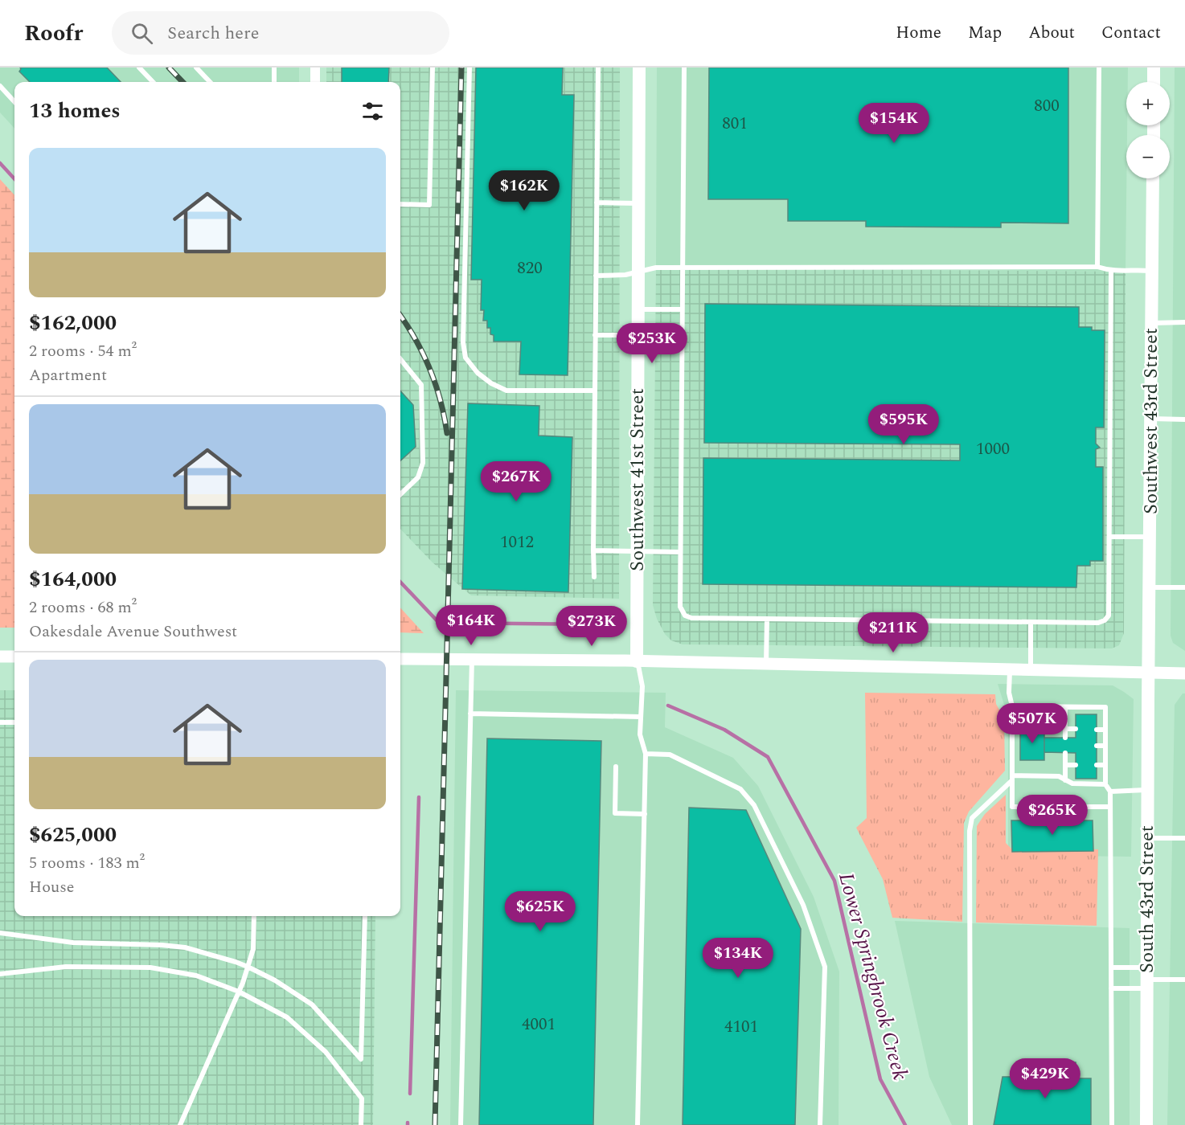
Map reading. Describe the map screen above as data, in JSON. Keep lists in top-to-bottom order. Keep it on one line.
{"streets":{"main road":["Southwest 43rd Street","Southwest 41st Street","South 43rd Street"]},"crossings":[["Southwest 43rd Street","South 43rd Street"]],"water":["Lower Springbrook Creek"],"house_numbers":["800","801","820","1000","1012","4001","4101"],"page":{"header":"Roofr","search":"Search here","nav":["Home","Map","About","Contact"],"map_buttons":["+","−"],"heading":"13 homes","price":["$154K","$162K","$253K","$595K","$267K","$164K","$273K","$211K","$507K","$265K","$625K","$134K","$429K"],"list":[{"name":"$162,000","note":"2 rooms · 54 m² · Apartment"},{"name":"$164,000","note":"2 rooms · 68 m² · Oakesdale Avenue Southwest"},{"name":"$625,000","note":"5 rooms · 183 m² · House"}]}}
